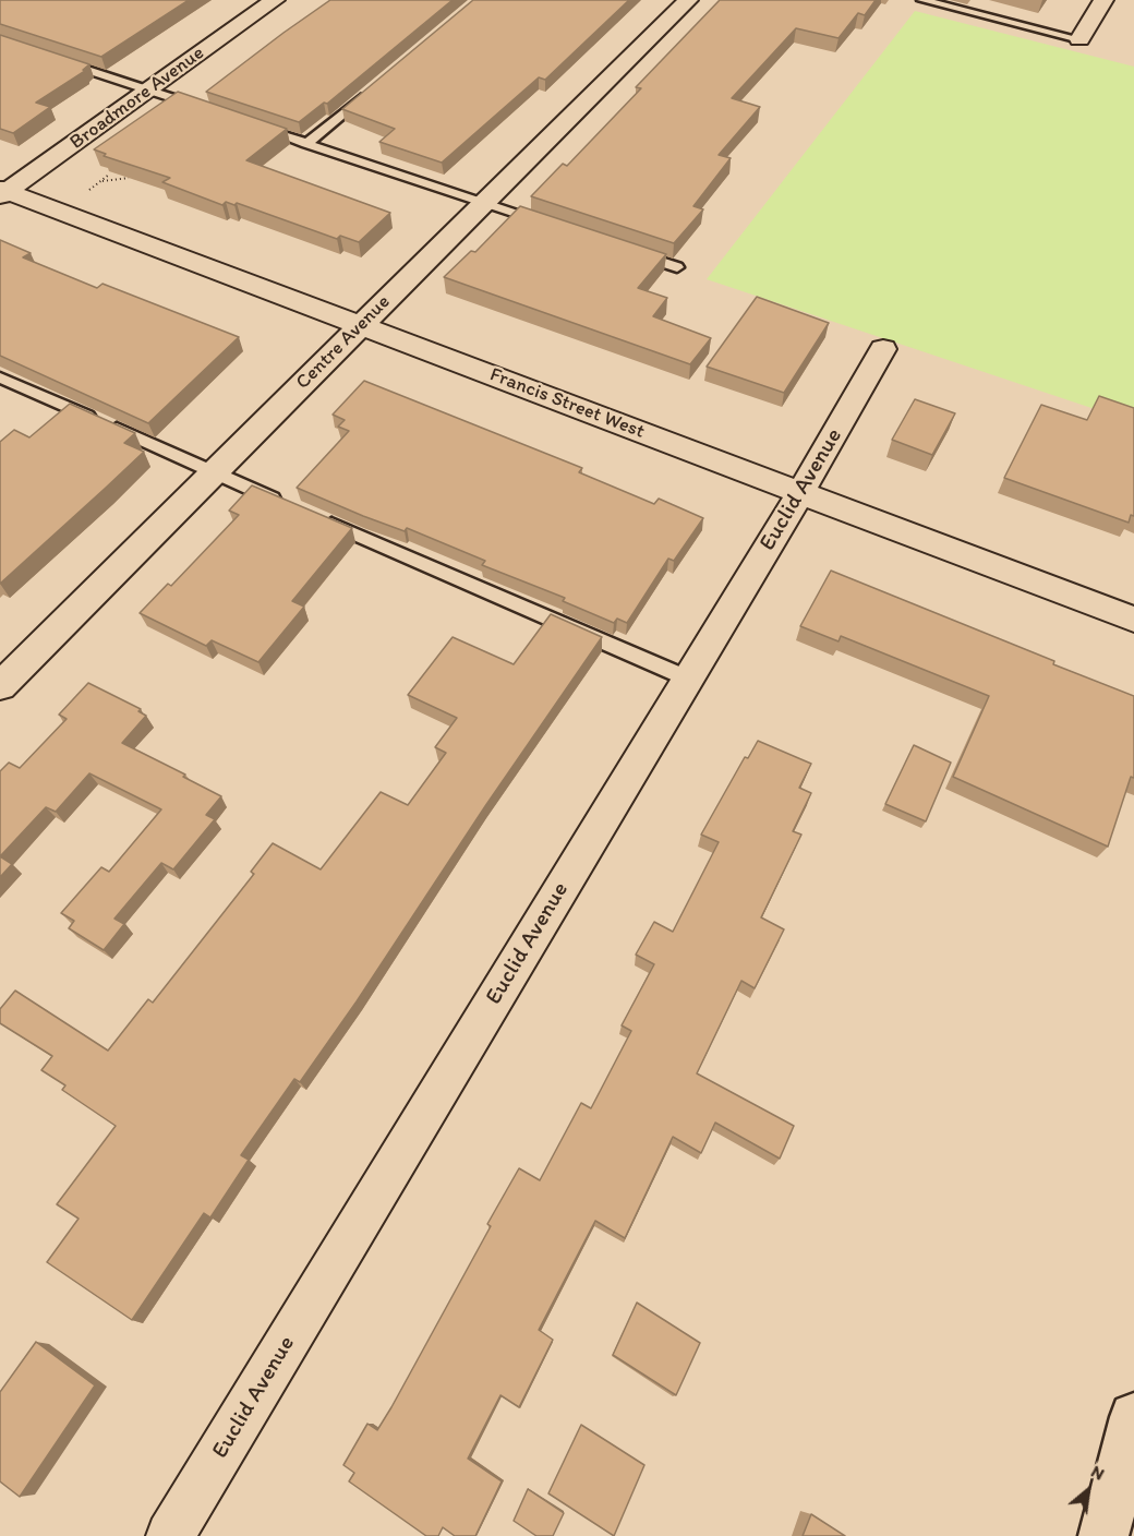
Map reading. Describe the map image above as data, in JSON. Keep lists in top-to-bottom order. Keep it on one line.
{"streets":{"street":["Broadmore Avenue","Centre Avenue","Francis Street West","Euclid Avenue"]},"crossings":[["Broadmore Avenue","Francis Street West"],["Centre Avenue","Francis Street West"],["Francis Street West","Euclid Avenue"]],"north":"top right"}
